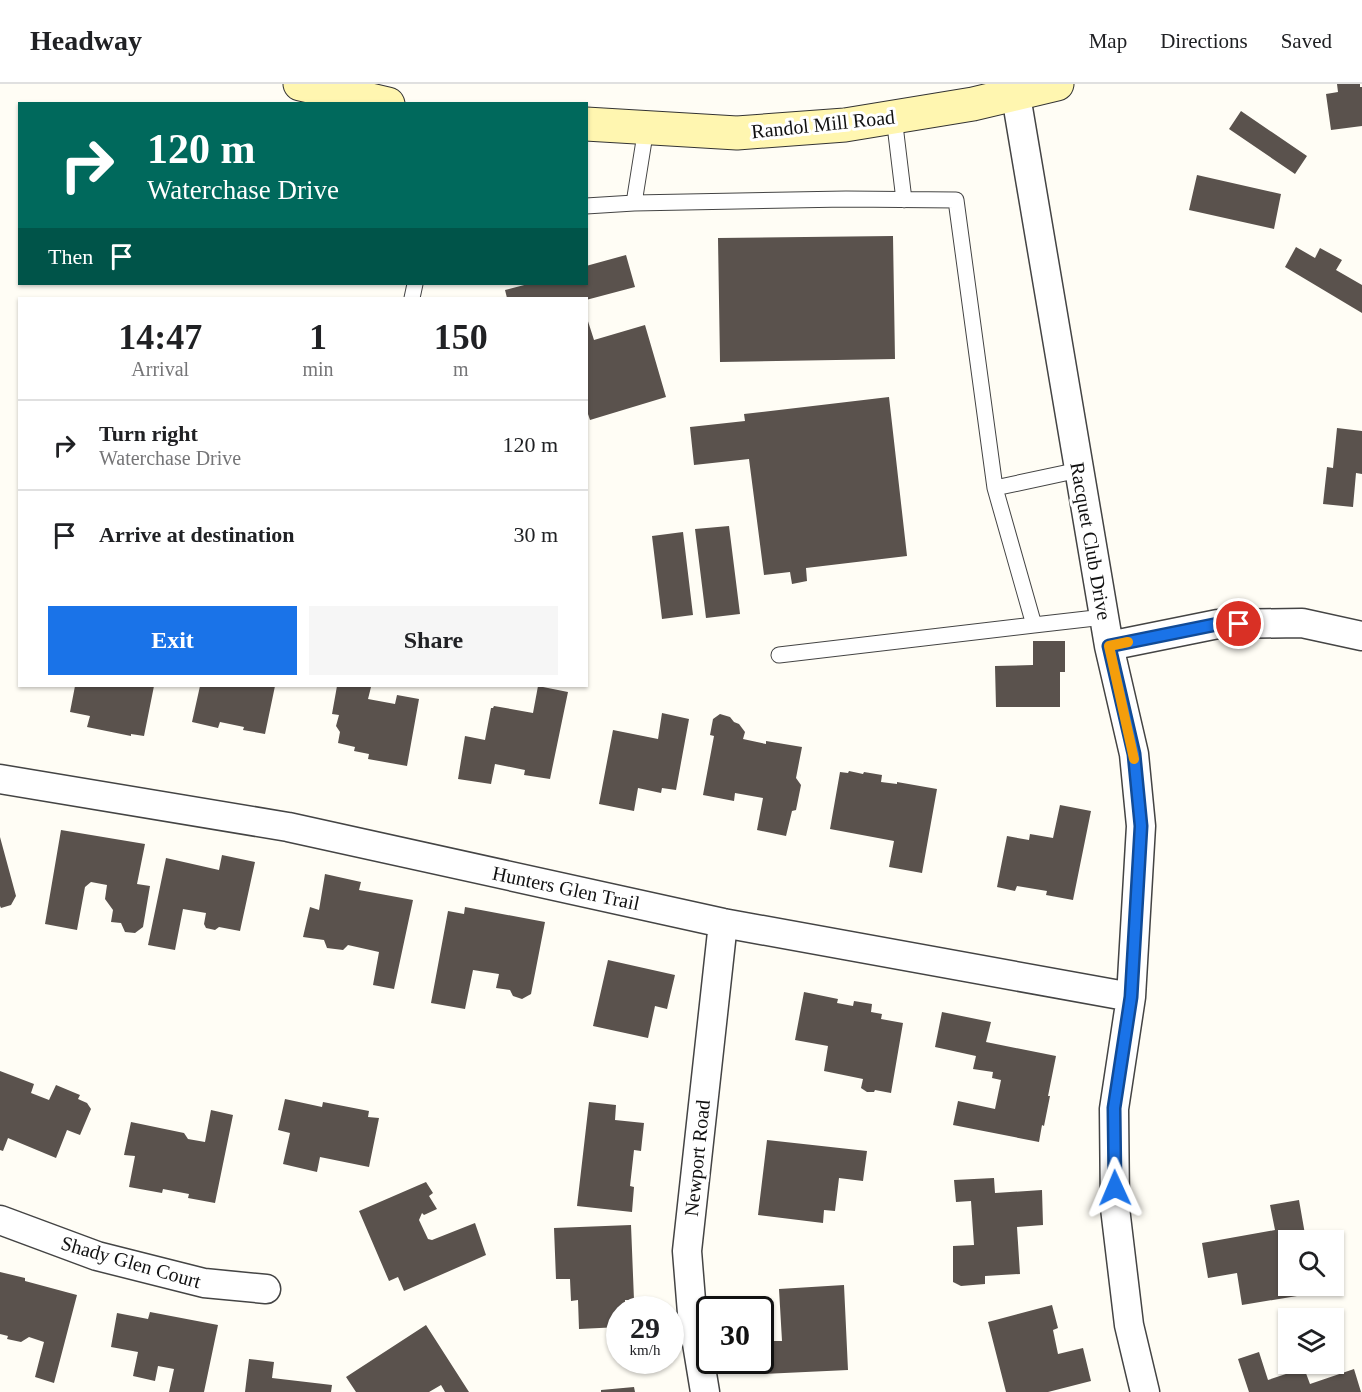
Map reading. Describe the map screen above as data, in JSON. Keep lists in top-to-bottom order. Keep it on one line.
{"streets":{"main road":["Randol Mill Road"],"street":["Racquet Club Drive","Hunters Glen Trail","Newport Road","Shady Glen Court"]},"crossings":[["Randol Mill Road","Racquet Club Drive"],["Racquet Club Drive","Hunters Glen Trail"],["Hunters Glen Trail","Newport Road"]],"page":{"header":"Headway","nav":["Map","Directions","Saved"],"turn":["120 m","Waterchase Drive"],"then":"Then","eta":["14:47","Arrival","1","min","150","m"],"list":[{"name":"Turn right","note":"Waterchase Drive","value":"120 m"},{"name":"Arrive at destination","value":"30 m"}],"buttons":["Exit","Share"],"speed":"29 km/h","limit":"30"}}
